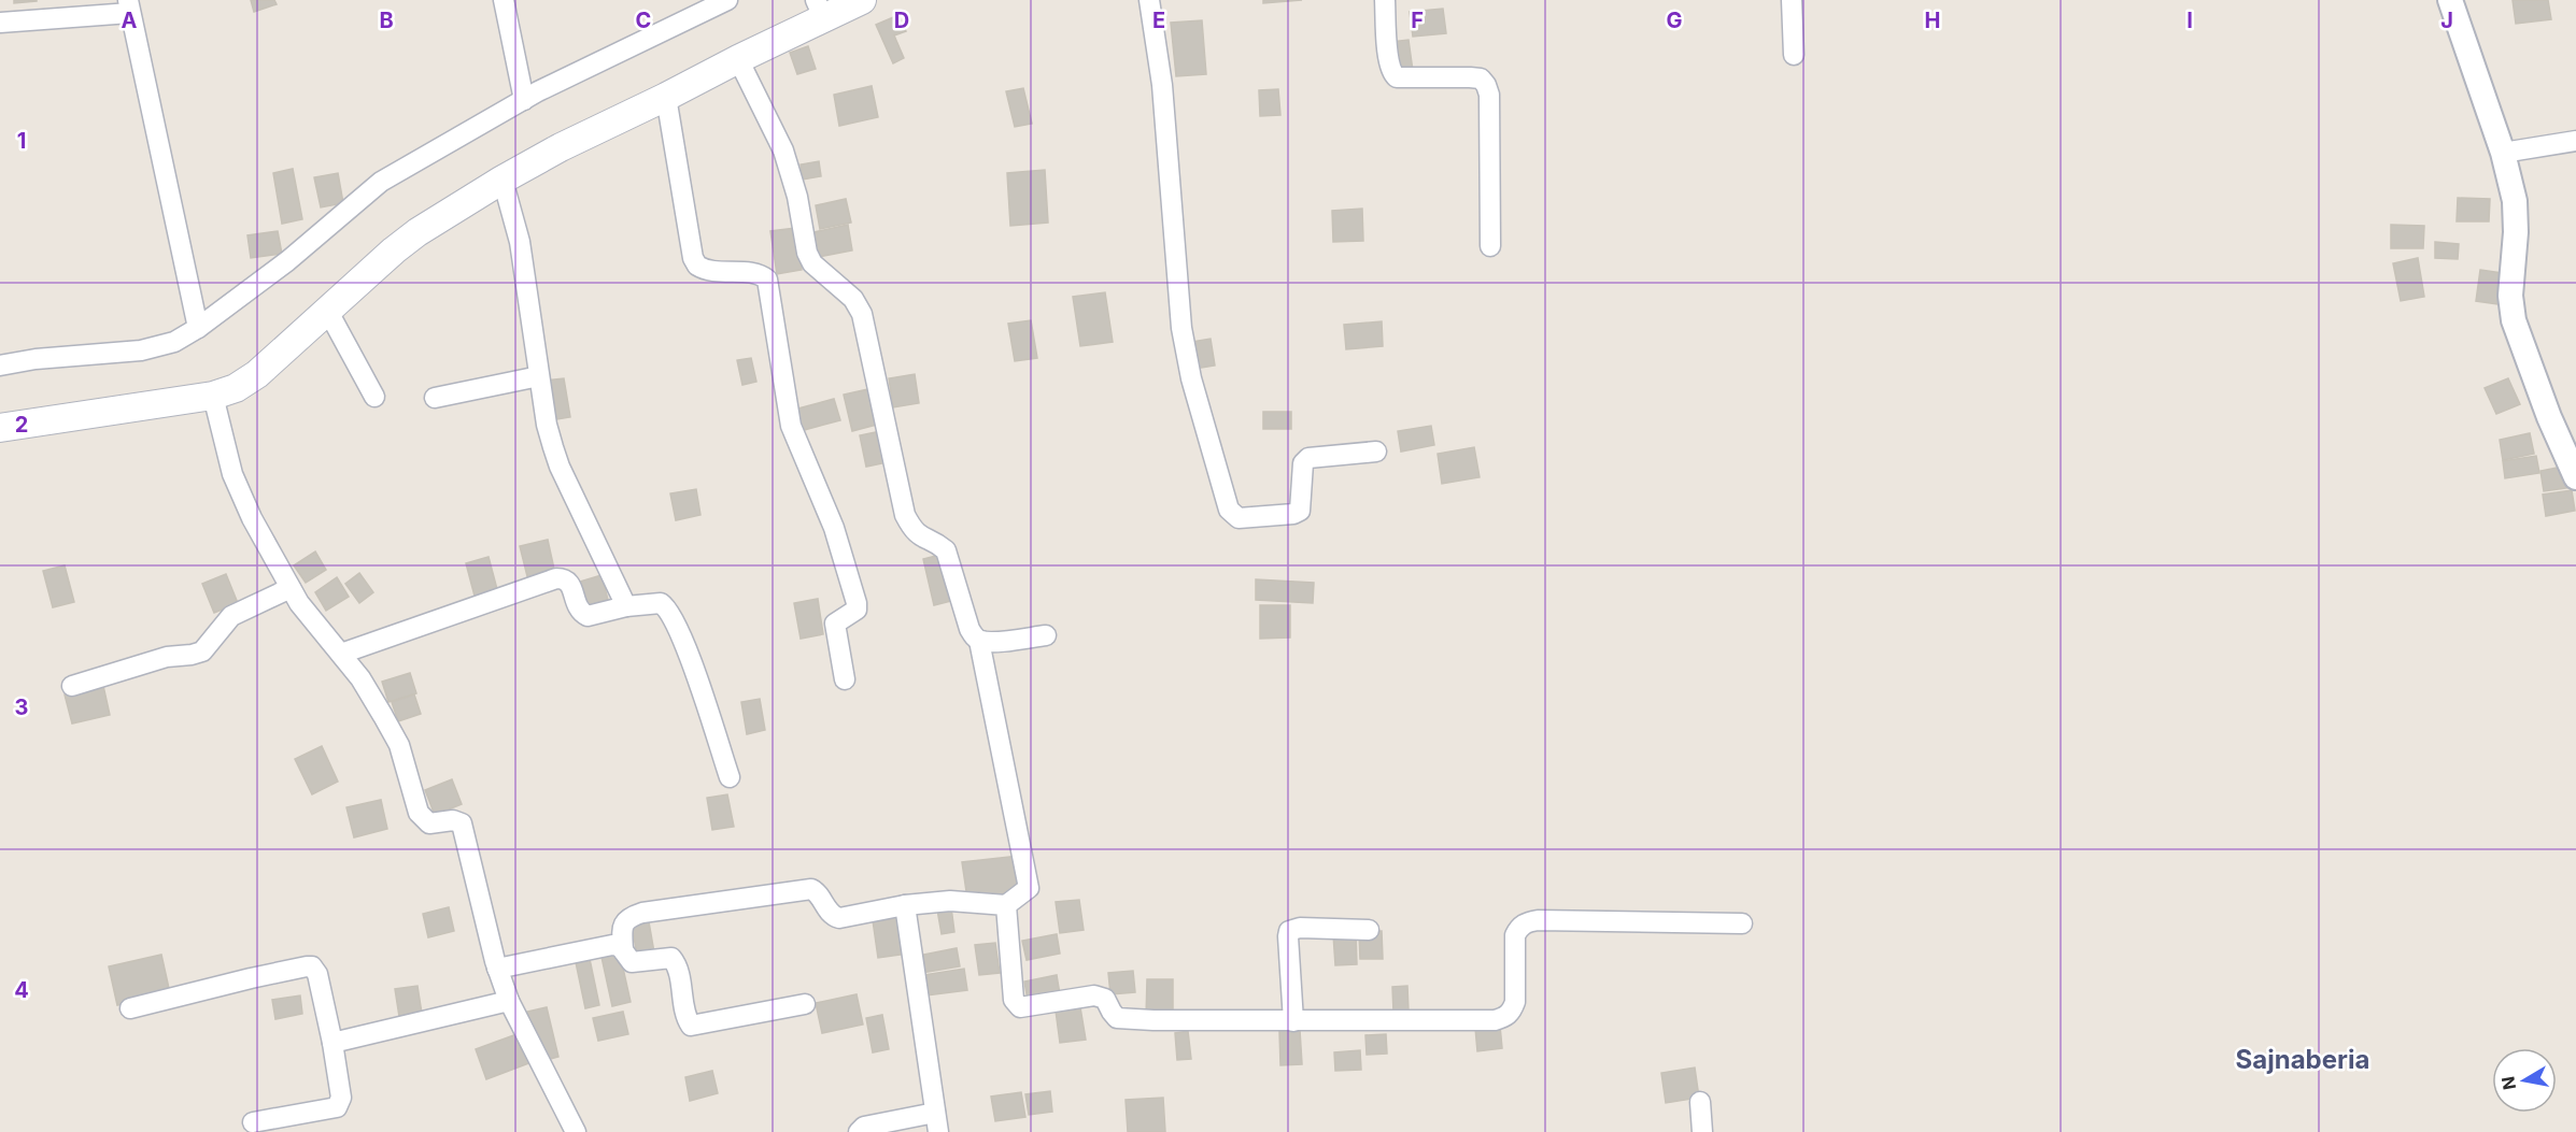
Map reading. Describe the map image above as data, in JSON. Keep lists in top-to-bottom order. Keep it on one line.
{"districts":["Sajnaberia"],"north":"left","grid":{"columns":["A","B","C","D","E","F","G","H","I","J"],"rows":["1","2","3","4"]}}
